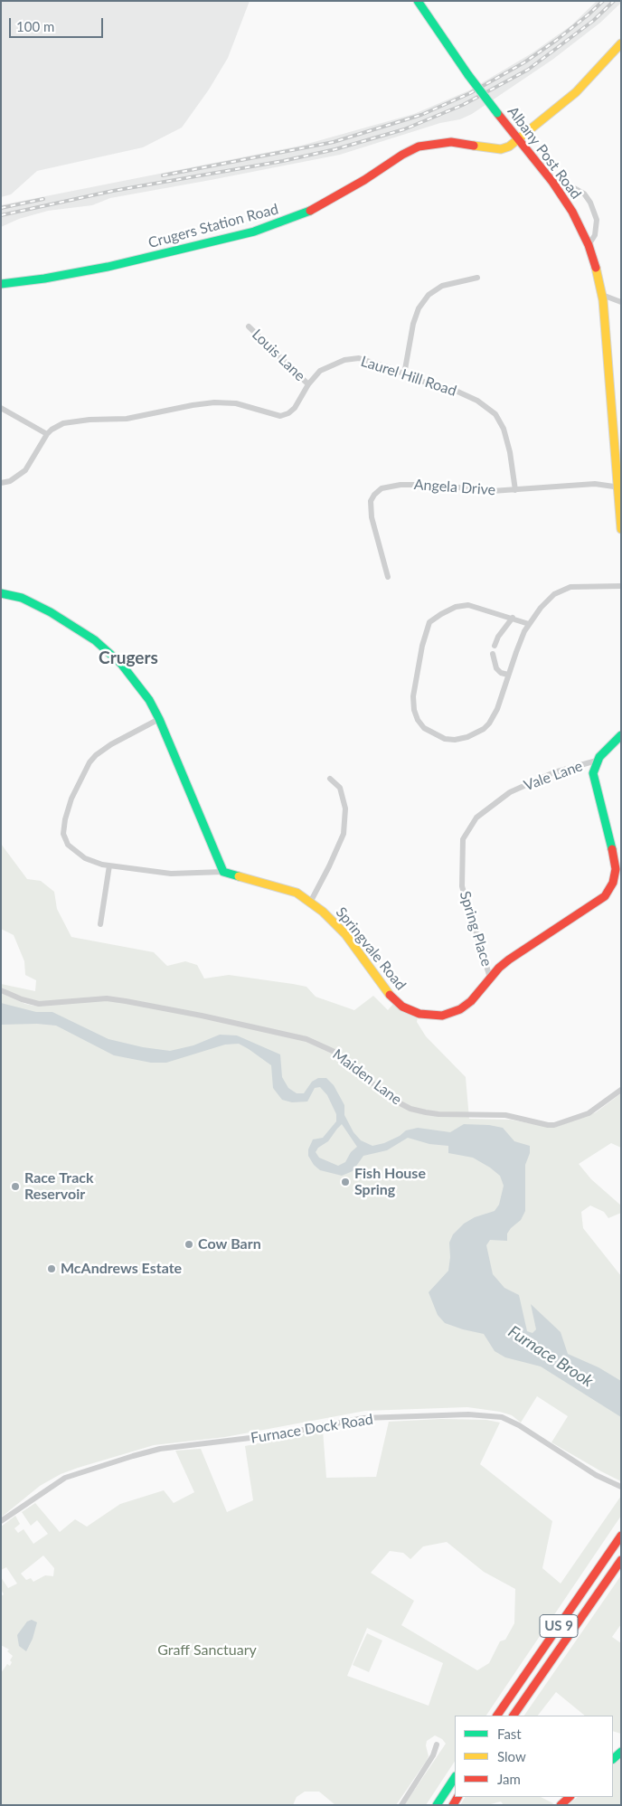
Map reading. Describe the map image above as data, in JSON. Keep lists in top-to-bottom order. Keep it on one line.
{"streets":{"main road":["Albany Post Road","Crugers Station Road","Springvale Road","US 9"],"street":["Louis Lane","Laurel Hill Road","Angela Drive","Vale Lane","Spring Place","Maiden Lane","Furnace Dock Road"]},"crossings":[["Albany Post Road","Crugers Station Road"],["Louis Lane","Laurel Hill Road"],["Laurel Hill Road","Angela Drive"],["Vale Lane","Spring Place"],["Vale Lane","Springvale Road"],["Spring Place","Springvale Road"]],"districts":["Crugers"],"water":["Furnace Brook"],"parks":["Graff Sanctuary"],"places":["Fish House Spring","Race Track Reservoir","Cow Barn","McAndrews Estate"],"legend":["Fast","Slow","Jam"],"scale_bar":"100 m"}
